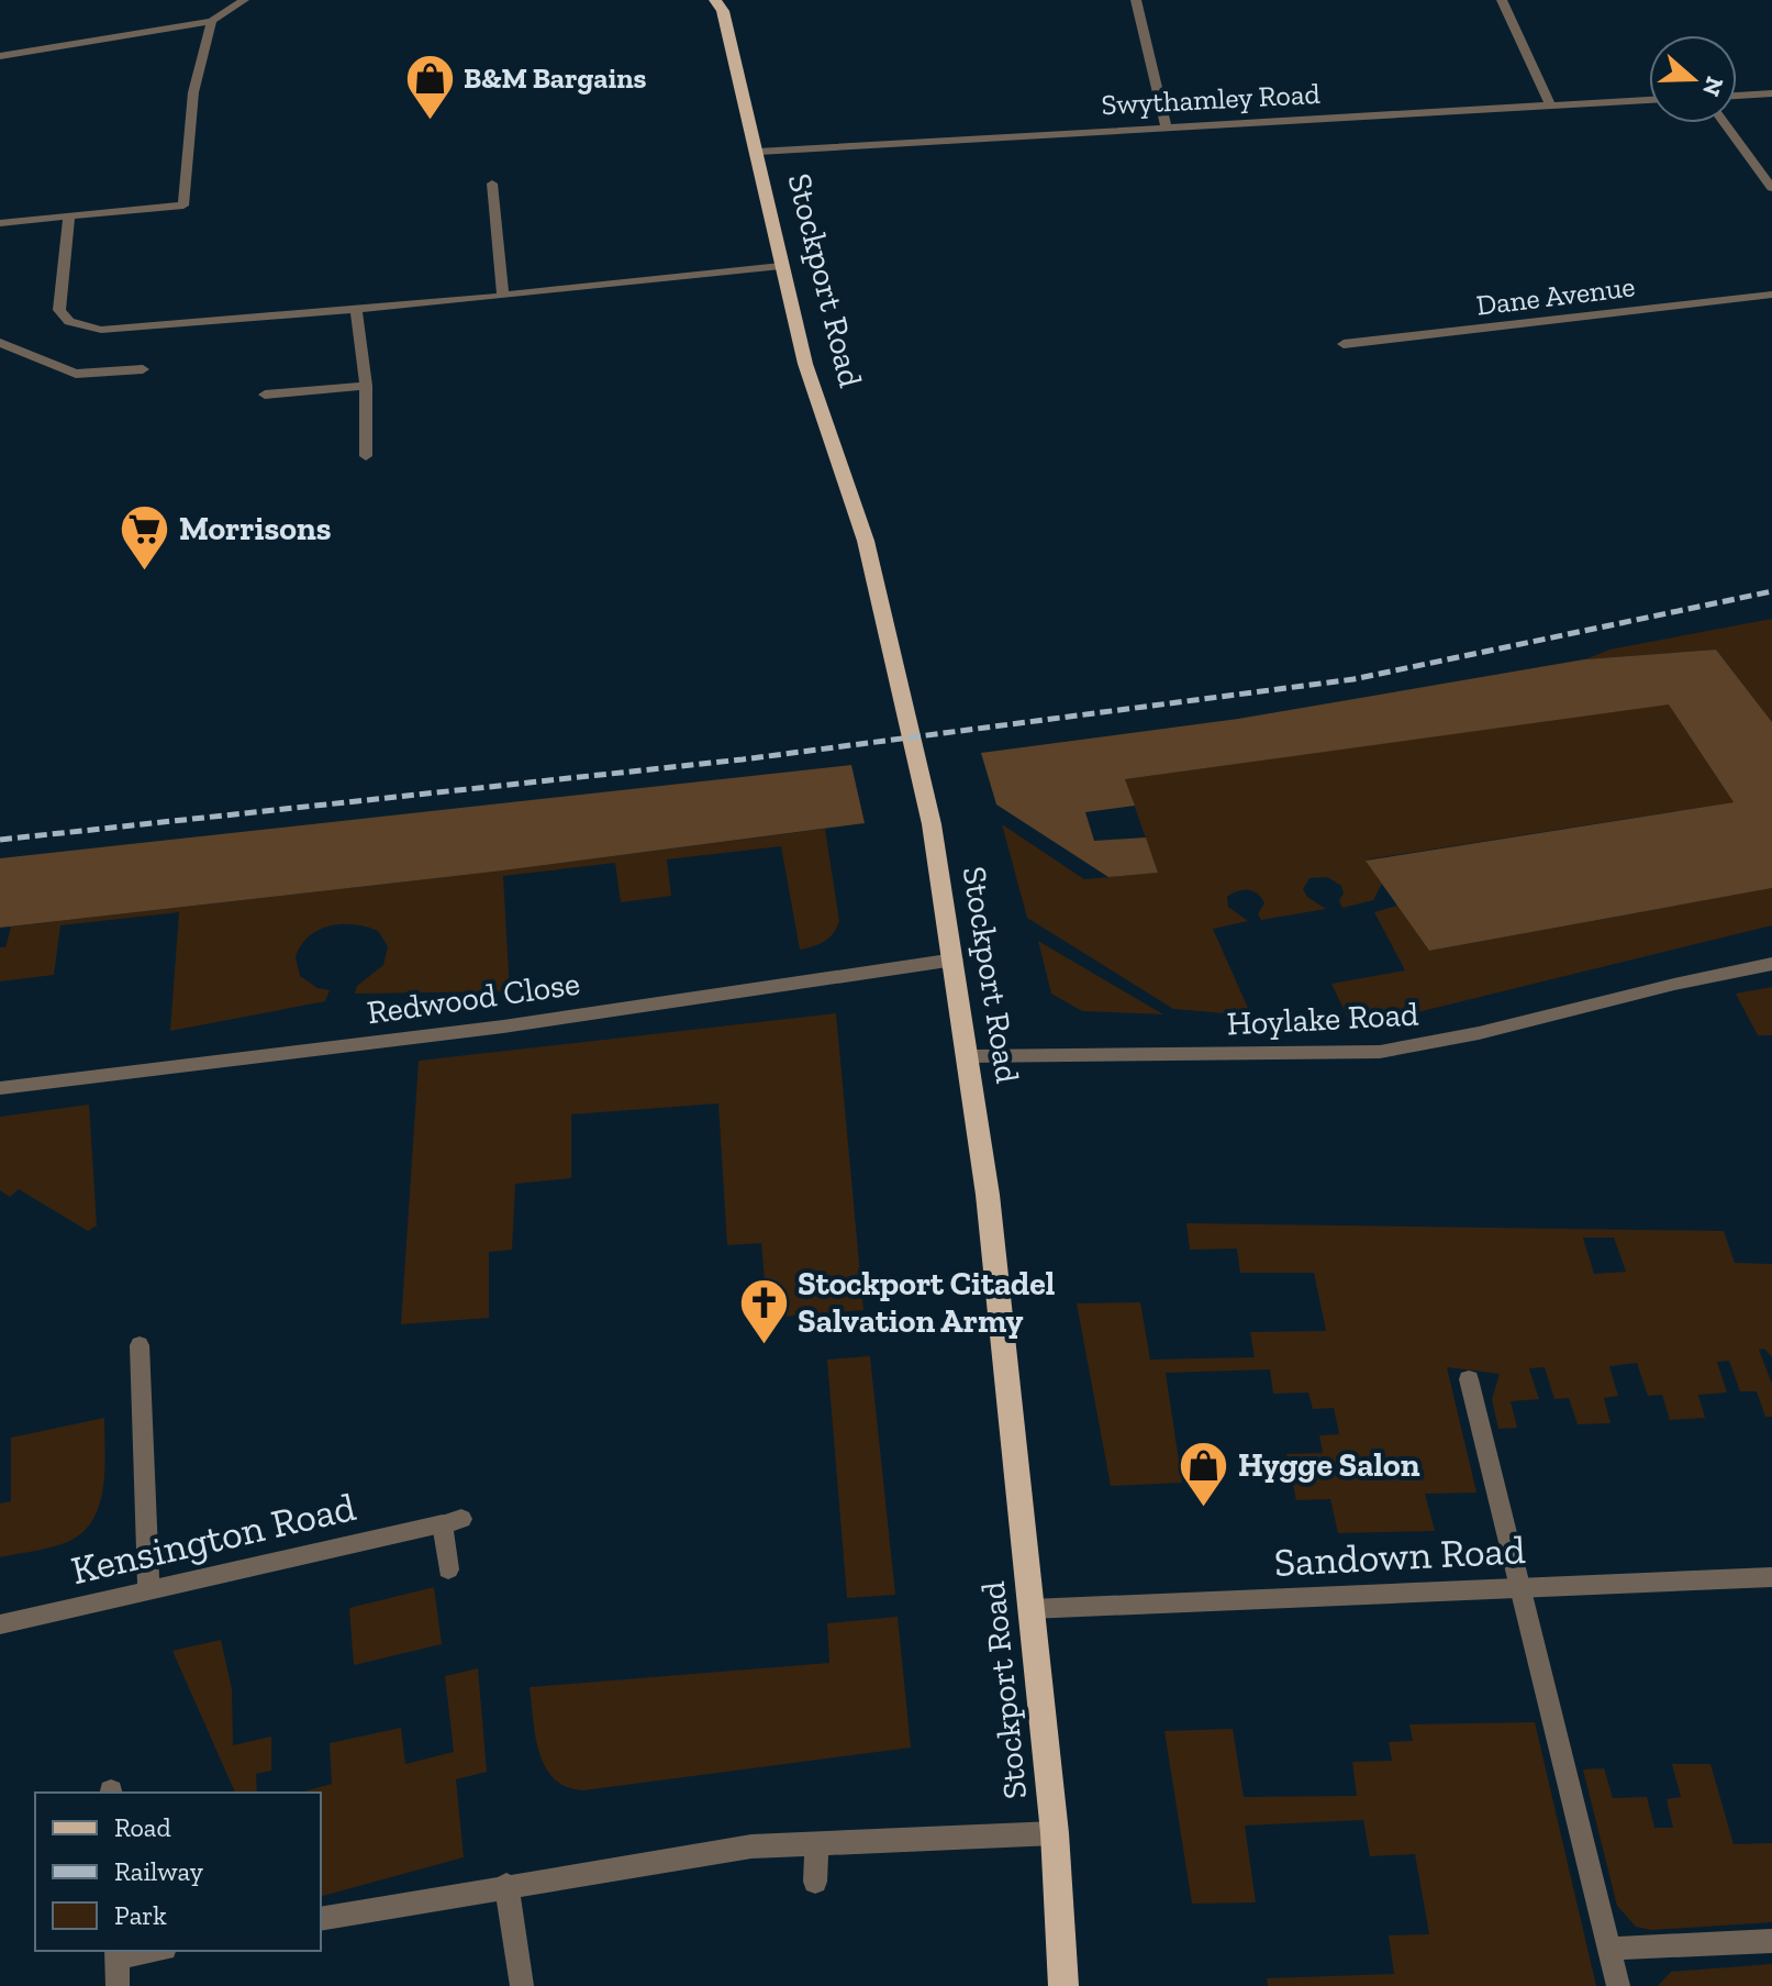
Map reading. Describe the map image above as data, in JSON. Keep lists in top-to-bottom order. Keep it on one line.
{"streets":{"main road":["Stockport Road"],"street":["Swythamley Road","Dane Avenue","Redwood Close","Hoylake Road","Kensington Road","Sandown Road"]},"crossings":[["Swythamley Road","Stockport Road"],["Stockport Road","Redwood Close"],["Stockport Road","Hoylake Road"],["Stockport Road","Sandown Road"]],"places":{"shop":["B&M Bargains","Hygge Salon"],"supermarket":["Morrisons"],"church":["Stockport Citadel Salvation Army"]},"legend":["Road","Railway","Park"],"north":"right"}
